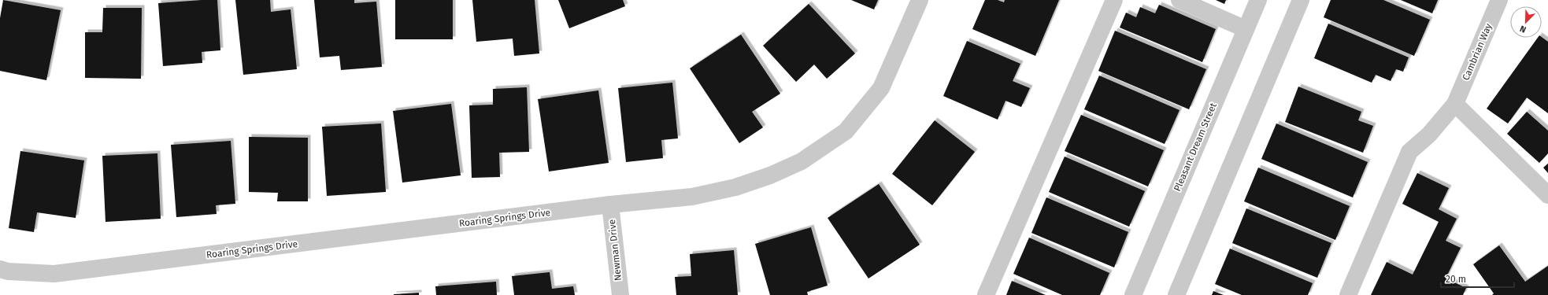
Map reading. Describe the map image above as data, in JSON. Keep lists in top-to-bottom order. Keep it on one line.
{"streets":{"street":["Cambrian Way","Pleasant Dream Street","Roaring Springs Drive","Newman Drive"]},"crossings":[["Roaring Springs Drive","Newman Drive"]],"scale_bar":"20 m","north":"bottom left"}
